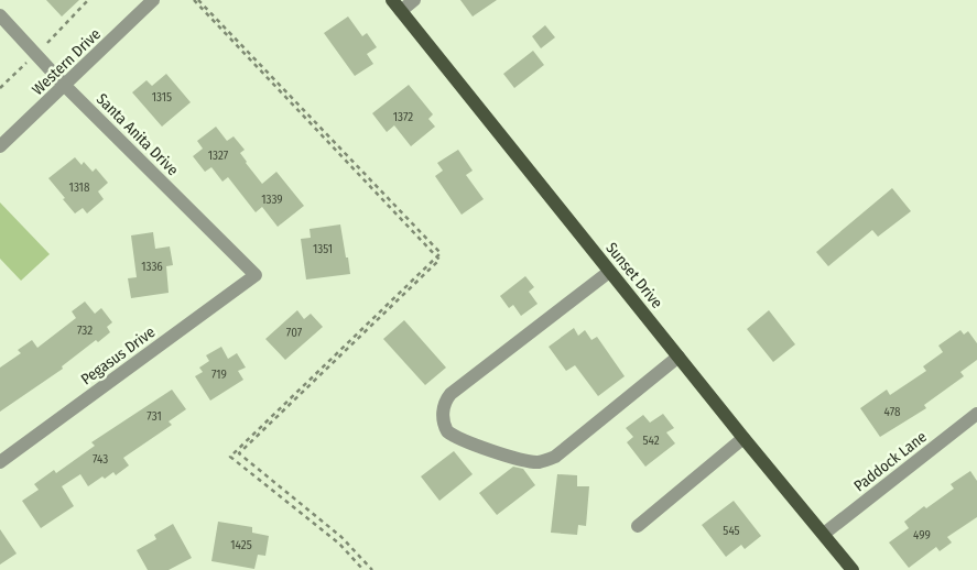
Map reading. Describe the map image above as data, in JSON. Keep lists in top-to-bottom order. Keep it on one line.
{"streets":{"main road":["Sunset Drive"],"street":["Western Drive","Santa Anita Drive","Pegasus Drive","Paddock Lane"]},"crossings":[["Western Drive","Santa Anita Drive"],["Santa Anita Drive","Pegasus Drive"],["Sunset Drive","Paddock Lane"]],"house_numbers":["1315","1372","1327","1318","1339","1351","1336","732","707","719","478","731","542","743","545","499","1425"]}
